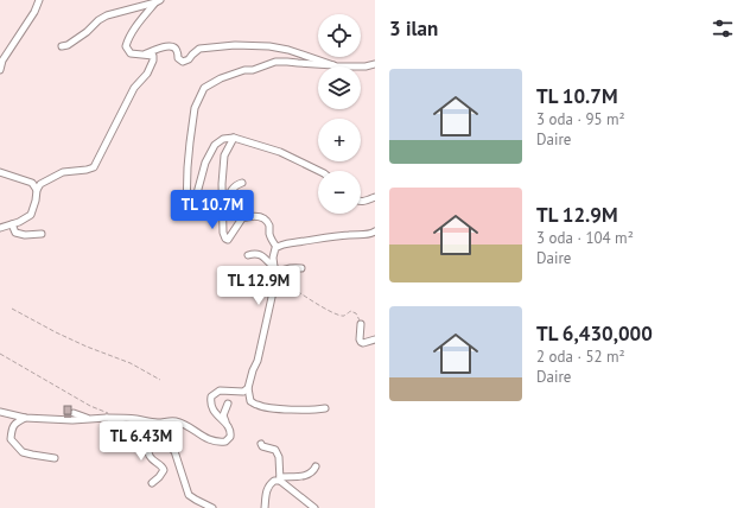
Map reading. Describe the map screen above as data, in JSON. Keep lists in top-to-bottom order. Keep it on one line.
{"page":{"heading":"3 ilan","map_buttons":["+","−"],"list":[{"name":"TL 10.7M","note":"3 oda · 95 m² · Daire"},{"name":"TL 12.9M","note":"3 oda · 104 m² · Daire"},{"name":"TL 6,430,000","note":"2 oda · 52 m² · Daire"}],"price":["TL 10.7M","TL 12.9M","TL 6.43M"]}}
